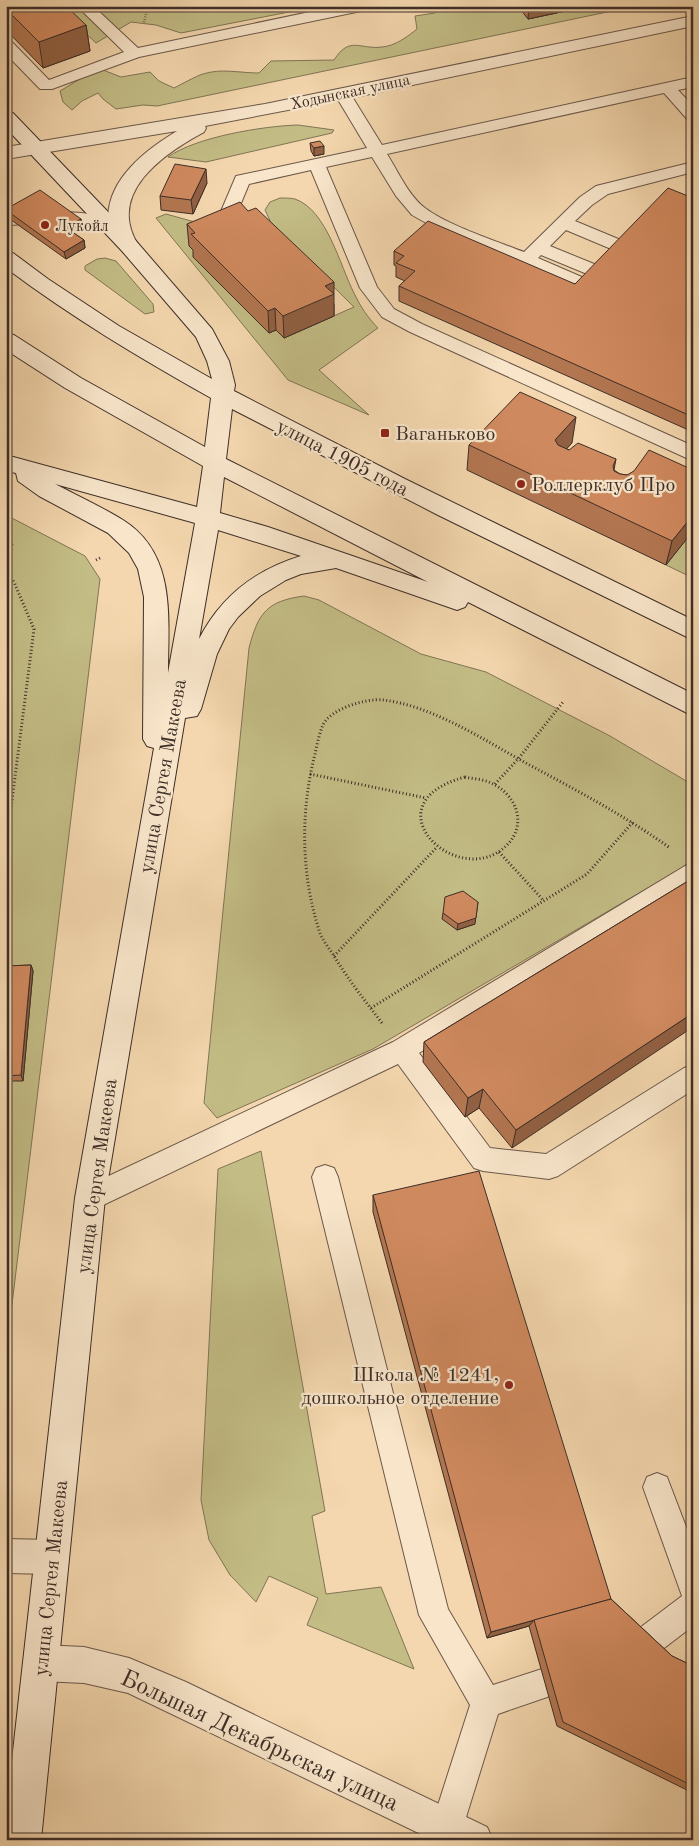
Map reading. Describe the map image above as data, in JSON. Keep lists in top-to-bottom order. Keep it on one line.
{"streets":{"main road":["Ходынская улица","улица 1905 года","улица Сергея Макеева","Большая Декабрьская улица"]},"crossings":[["улица 1905 года","улица Сергея Макеева"],["улица Сергея Макеева","Большая Декабрьская улица"]],"places":{"other":["Лукойл","Роллерклуб Про","Школа № 1241, дошкольное отделение"],"transit":["Ваганьково"]}}
